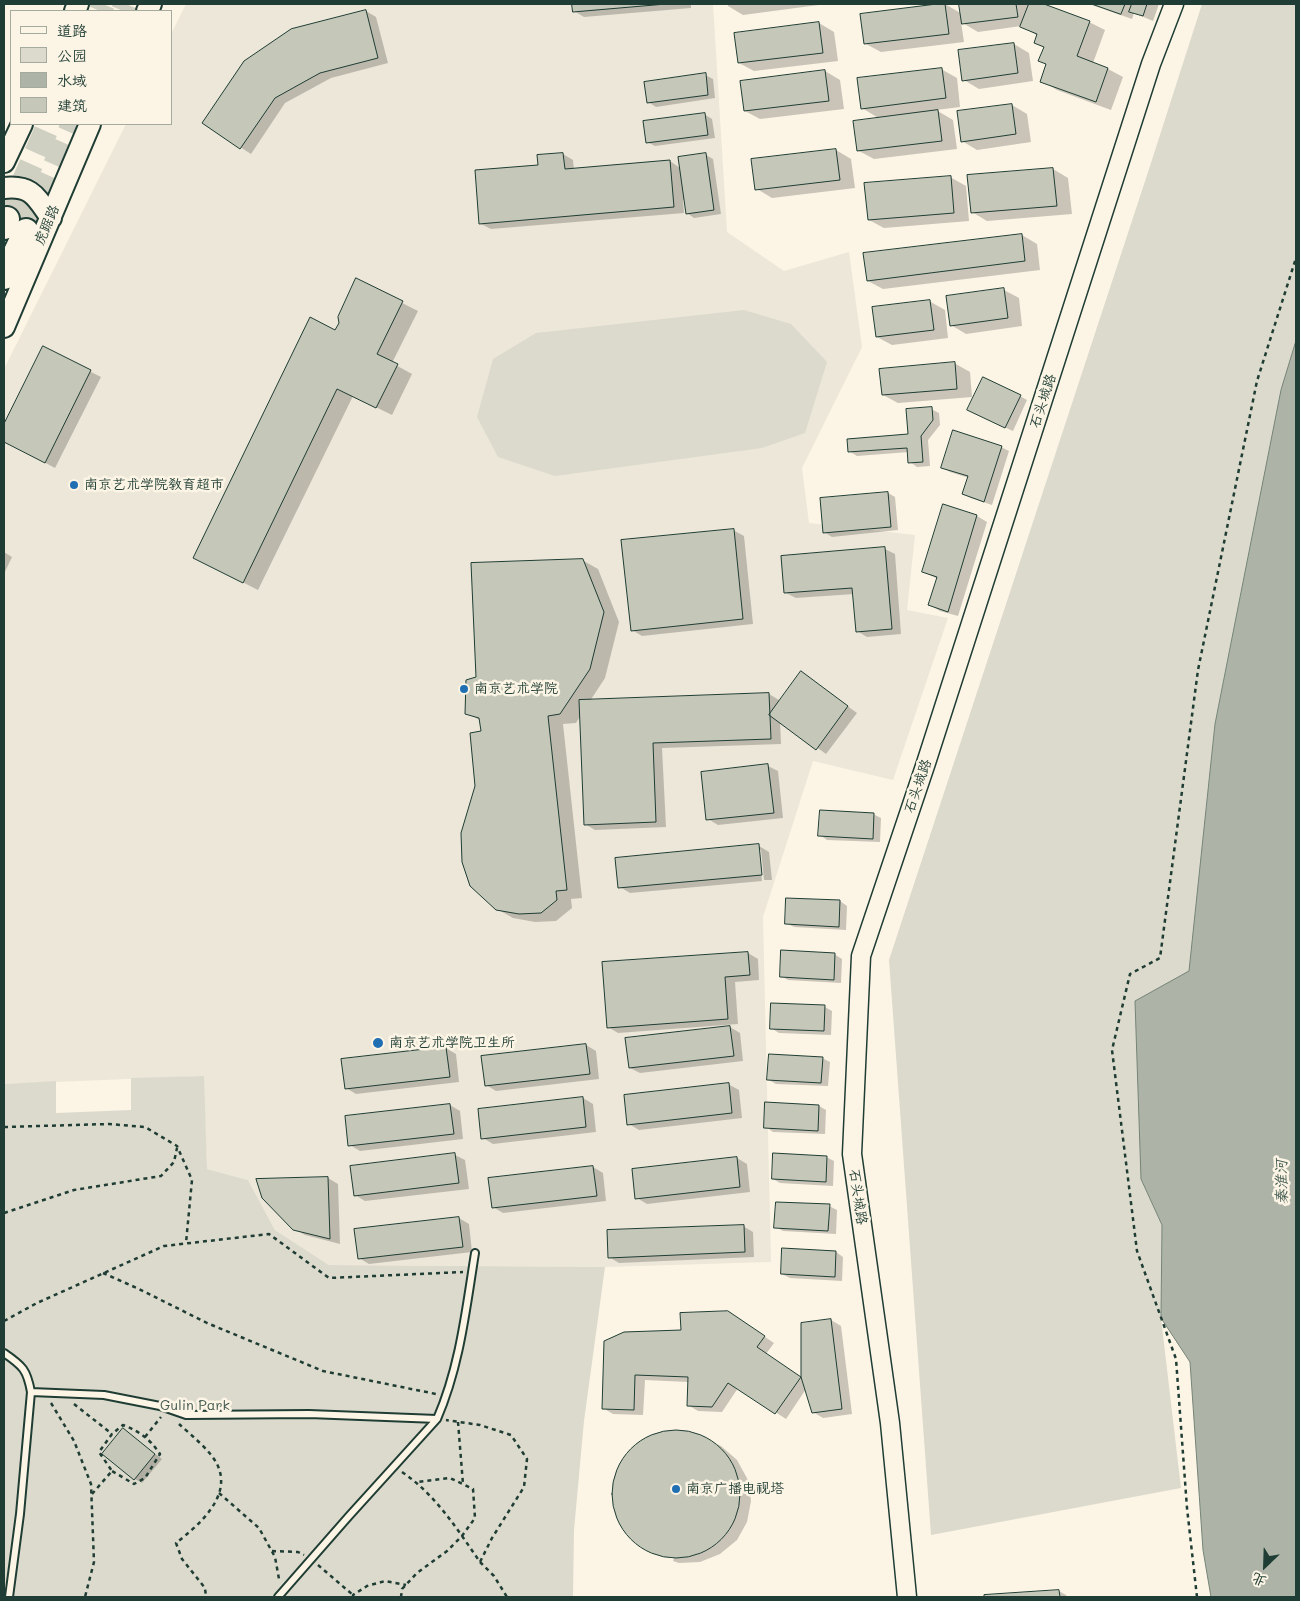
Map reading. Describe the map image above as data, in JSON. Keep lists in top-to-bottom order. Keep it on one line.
{"streets":{"main road":["虎踞路"],"street":["石头城路"]},"water":["秦淮河"],"parks":["Gulin Park"],"places":["南京艺术学院教育超市","南京艺术学院","南京艺术学院卫生所","南京广播电视塔"],"legend":["道路","公园","水域","建筑"],"north":"bottom left"}
